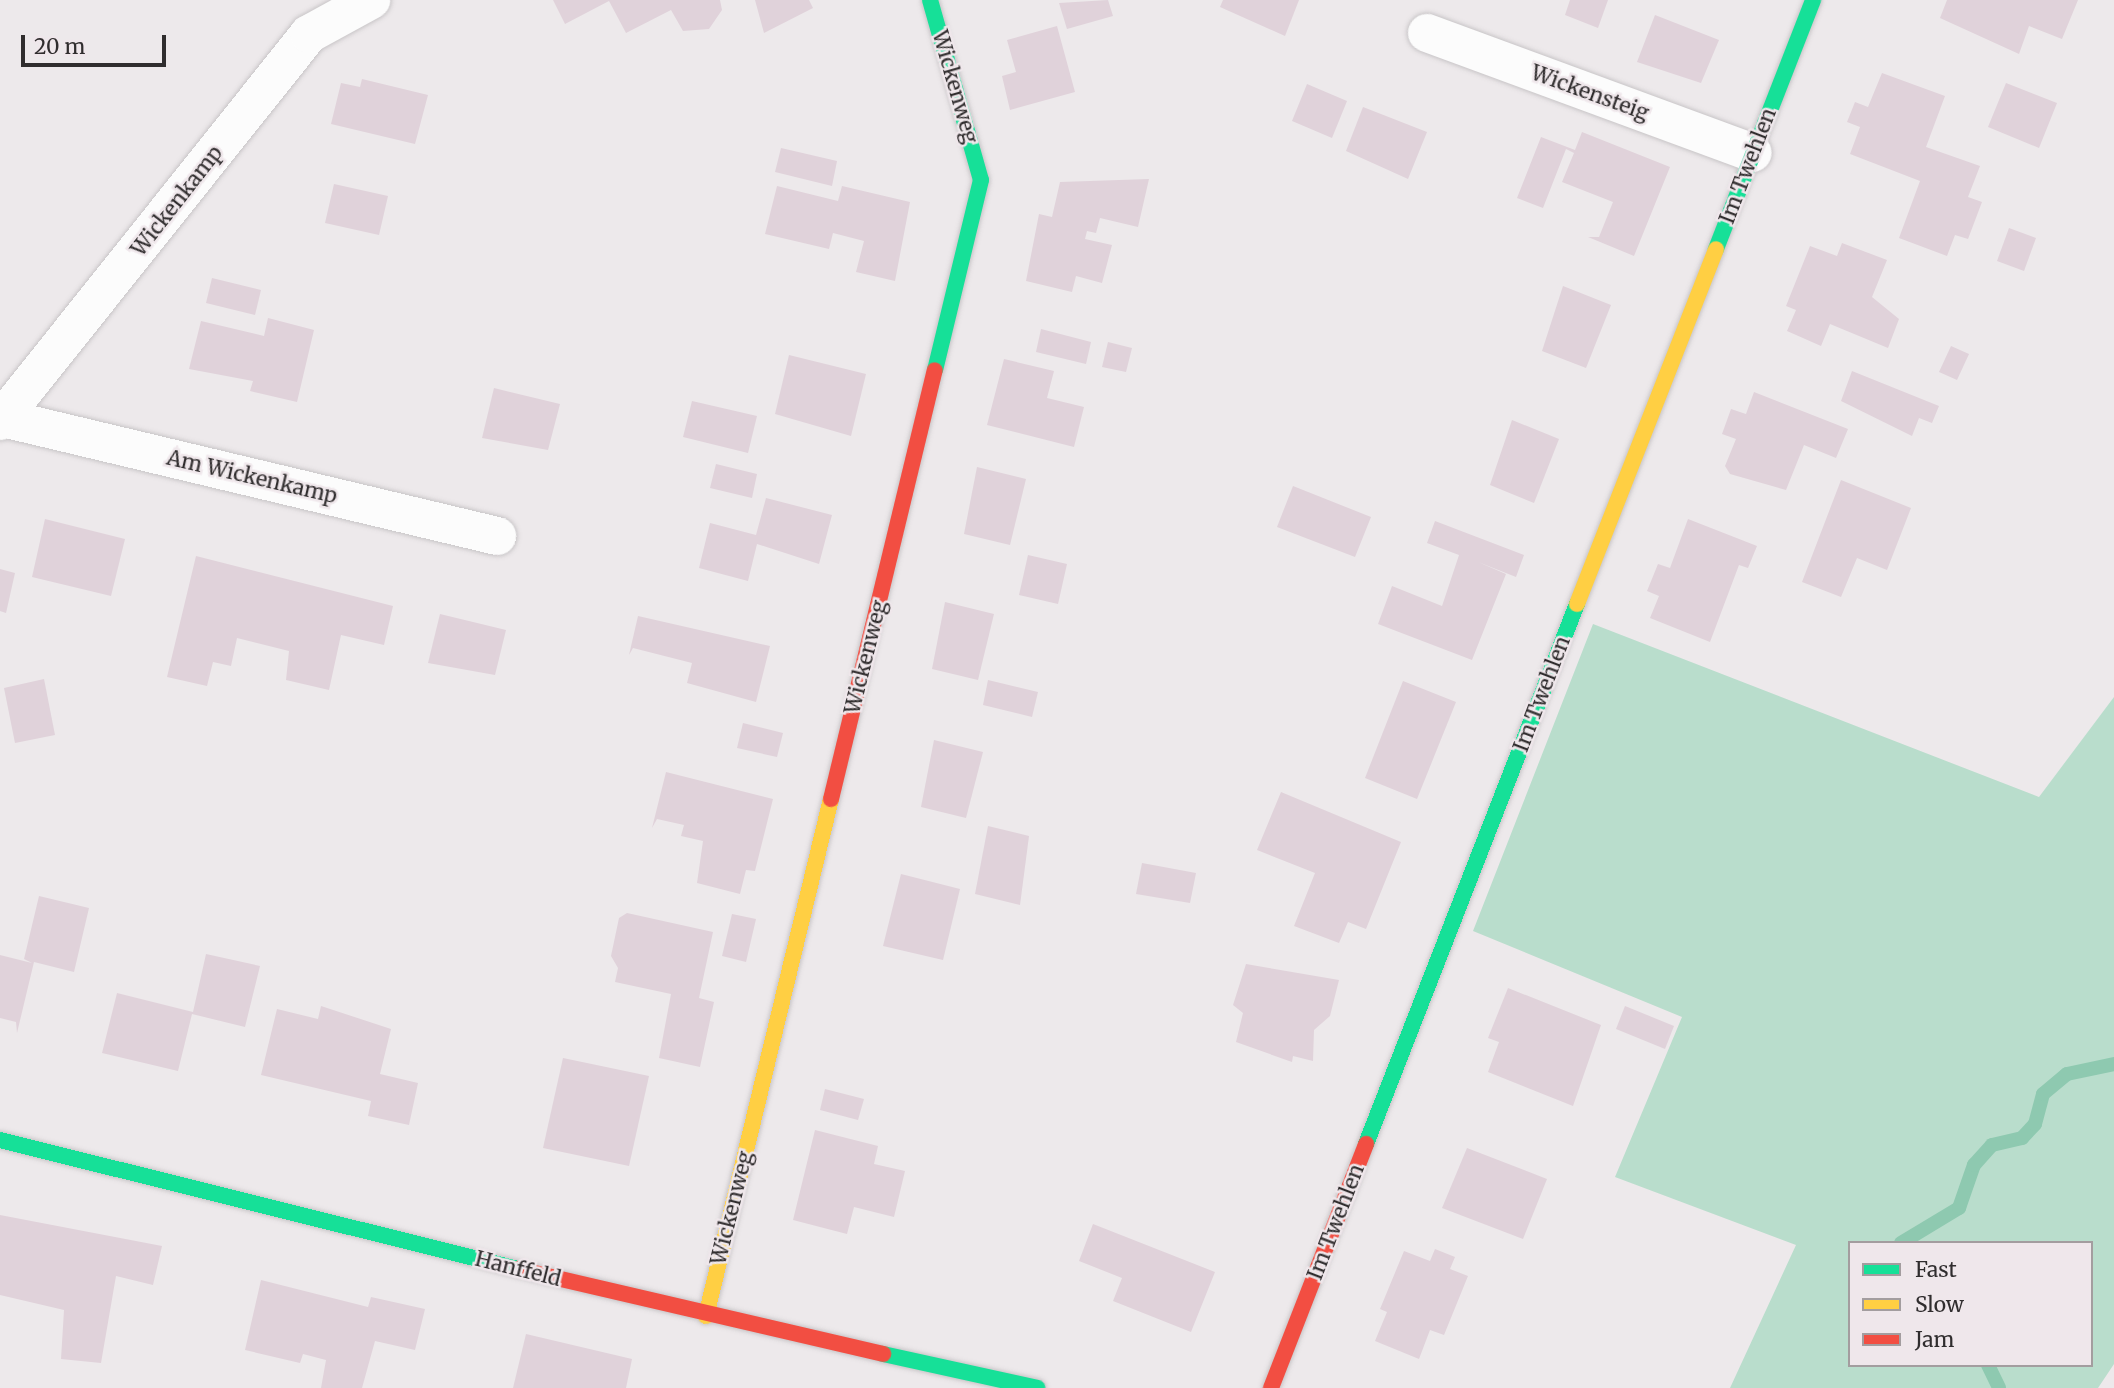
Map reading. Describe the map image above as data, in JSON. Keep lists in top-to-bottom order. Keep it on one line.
{"streets":{"street":["Wickenweg","Wickensteig","Im Twehlen","Wickenkamp","Am Wickenkamp","Hanffeld"]},"crossings":[["Wickenweg","Hanffeld"],["Wickensteig","Im Twehlen"],["Wickenkamp","Am Wickenkamp"]],"legend":["Fast","Slow","Jam"],"scale_bar":"20 m"}
